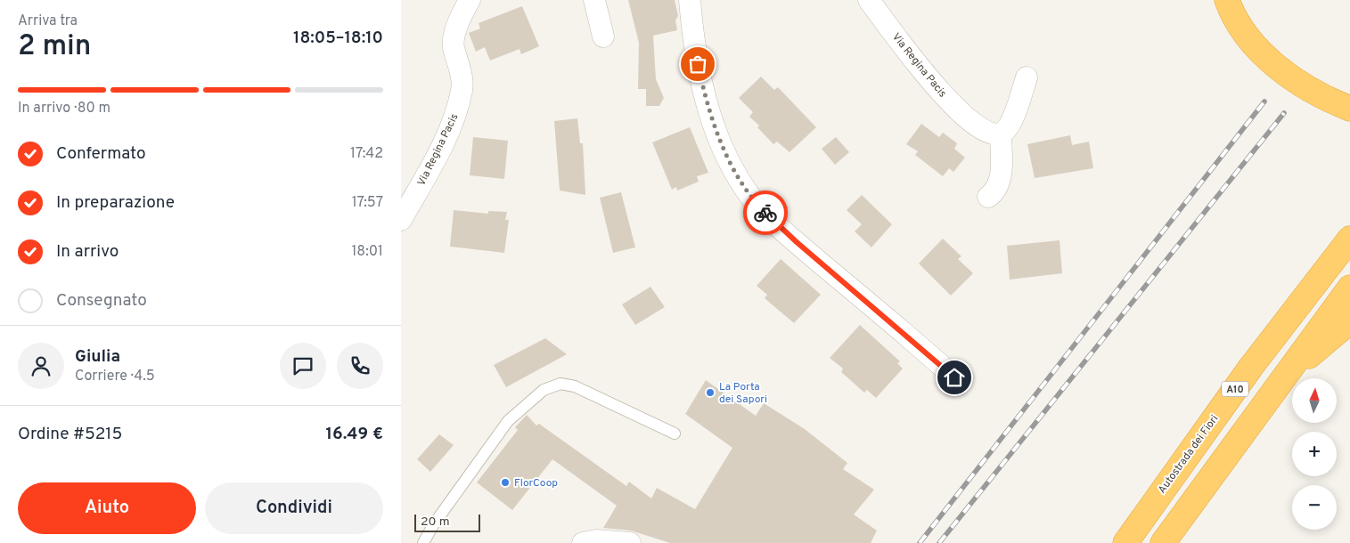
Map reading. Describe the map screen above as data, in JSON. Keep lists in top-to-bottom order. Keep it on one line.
{"streets":{"highway":["A10","Autostrada dei Fiori"],"street":["Via Regina Pacis"]},"places":["La Porta dei Sapori","FlorCoop"],"scale_bar":"20 m","north":"top","page":{"heading":["2 min","Arriva tra","18:05–18:10"],"panel":["Giulia","Corriere · 4.5","Ordine #5215","16.49 €"],"bar":"In arrivo · 80 m","list":[["Confermato","17:42"],["In preparazione","17:57"],["In arrivo","18:01"],"Consegnato"],"map_buttons":["+","−"],"buttons":["Aiuto","Condividi"],"scale":"20 m"}}
